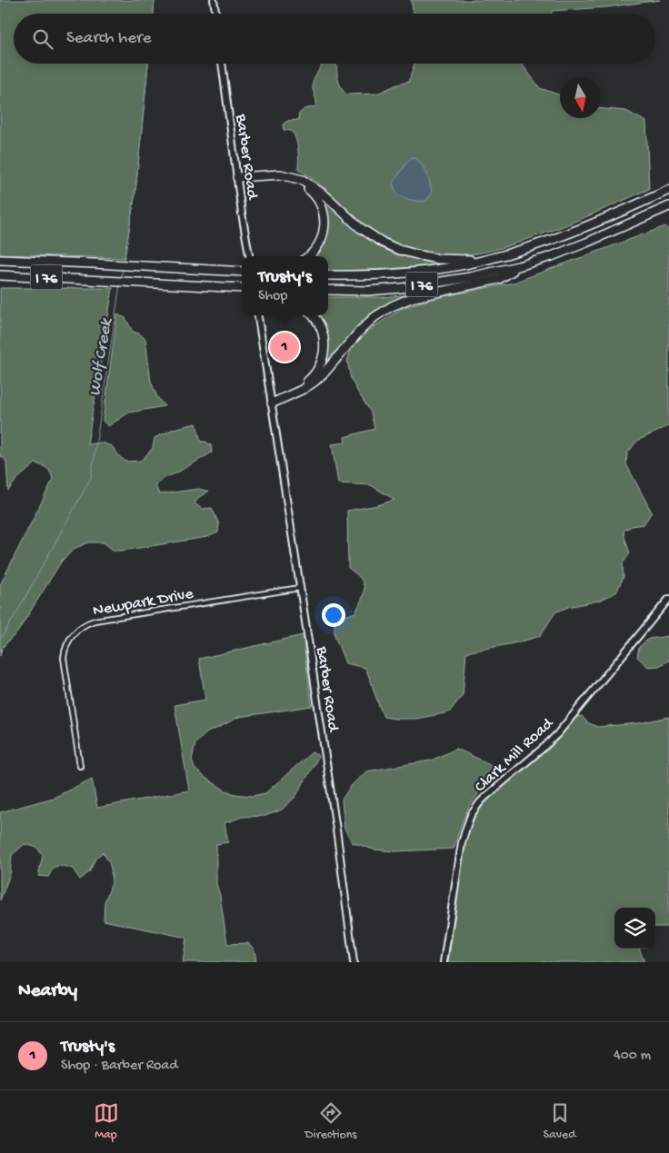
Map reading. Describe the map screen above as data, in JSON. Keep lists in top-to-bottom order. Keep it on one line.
{"streets":{"highway":["I 76"],"main road":["Barber Road","Clark Mill Road"],"street":["Newpark Drive"]},"crossings":[["Barber Road","Newpark Drive"]],"water":["Wolf Creek"],"north":"bottom","page":{"search":"Search here","popup":["Trusty's","Shop"],"pins":"1","heading":"Nearby","list":[{"mark":"1","name":"Trusty's","note":"Shop · Barber Road","value":"400 m"}],"nav":["Map","Directions","Saved"]}}
